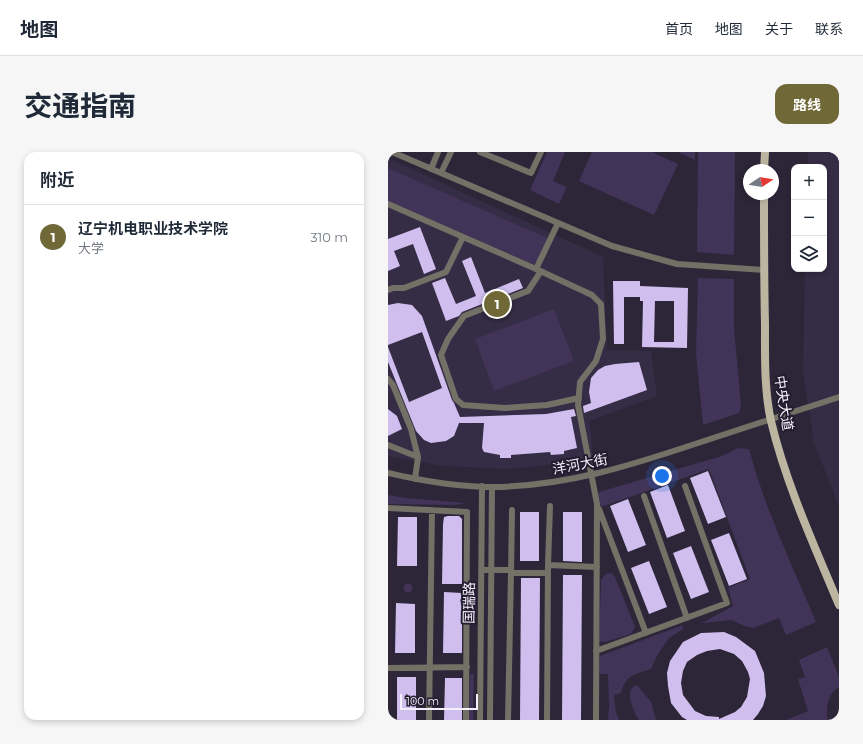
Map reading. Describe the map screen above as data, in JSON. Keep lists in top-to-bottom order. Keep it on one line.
{"streets":{"main road":["中央大道"],"street":["洋河大街","国瑞路"]},"crossings":[["中央大道","洋河大街"],["洋河大街","国瑞路"]],"scale_bar":"100 m","north":"right","page":{"header":"地图","nav":["首页","地图","关于","联系"],"title":"交通指南","buttons":"路线","heading":"附近","map_buttons":["+","−"],"list":[{"mark":"1","name":"辽宁机电职业技术学院","note":"大学","value":"310 m"}],"pins":"1","scale":"100 m"}}
